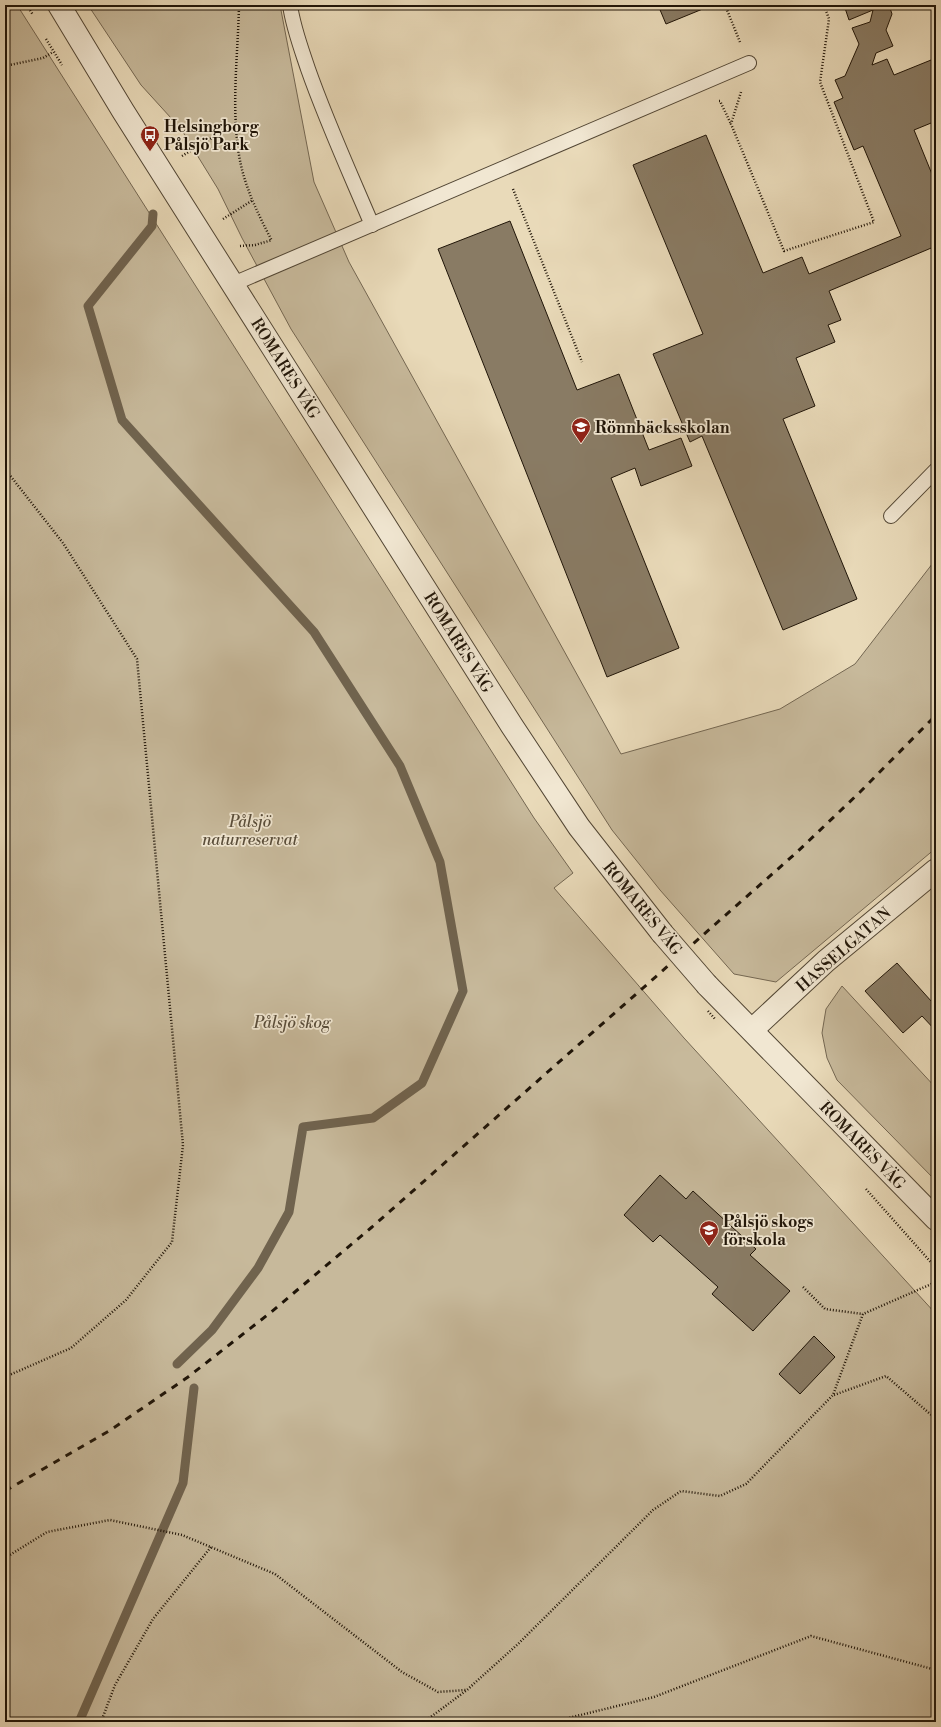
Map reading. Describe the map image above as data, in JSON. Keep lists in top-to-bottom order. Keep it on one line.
{"streets":{"street":["ROMARES VÄG","HASSELGATAN"]},"crossings":[["ROMARES VÄG","HASSELGATAN"]],"parks":["Pålsjö naturreservat","Pålsjö skog"],"places":{"bus stop":["Helsingborg Pålsjö Park"],"school or university":["Rönnbäcksskolan","Pålsjö skogs förskola"]}}
